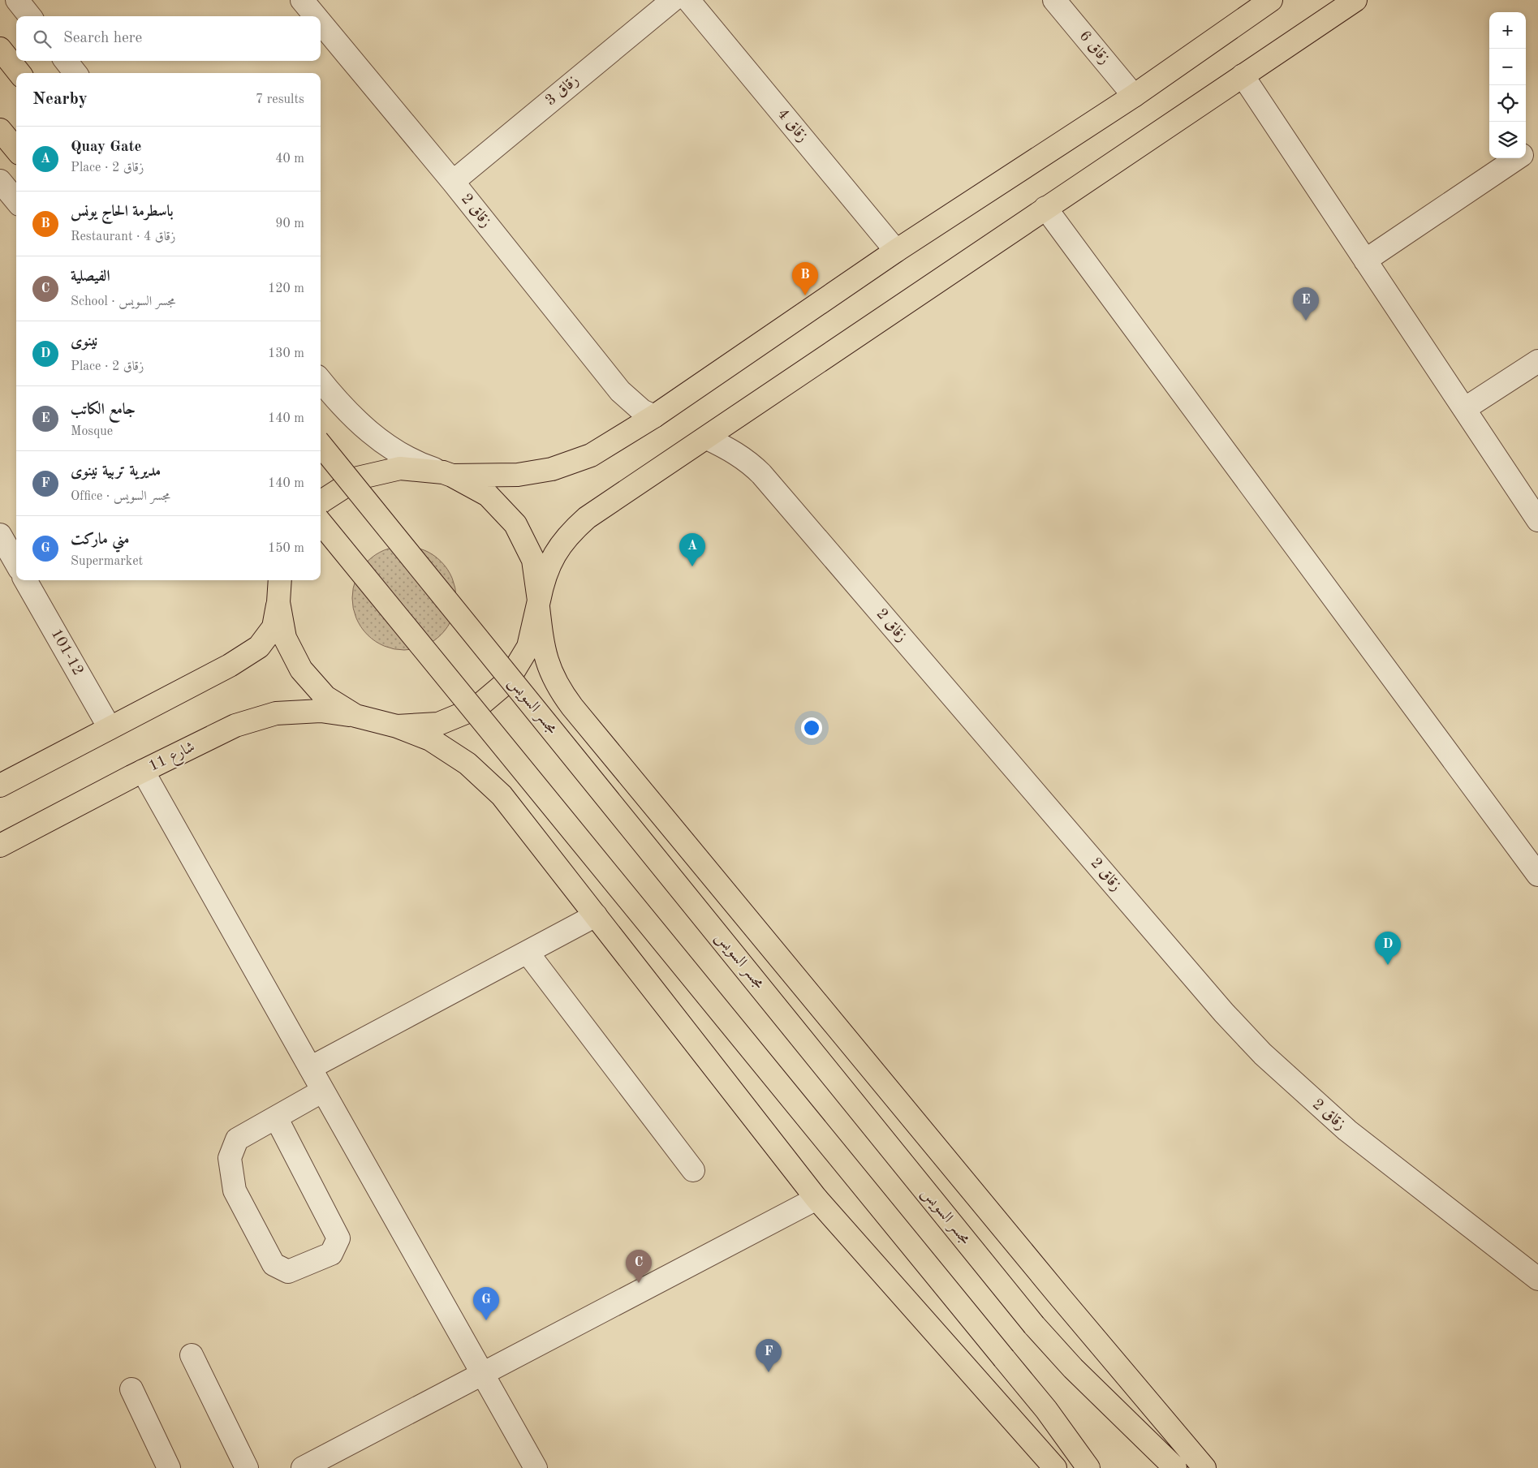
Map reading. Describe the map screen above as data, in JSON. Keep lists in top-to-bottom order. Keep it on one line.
{"streets":{"main road":["مجسر السويس","شارع 11"],"street":["زقاق 6","زقاق 3","زقاق 4","زقاق 2","101-12"]},"crossings":[["زقاق 3","زقاق 2"]],"page":{"map_buttons":["+","−"],"search":"Search here","heading":["Nearby","7 results"],"list":[{"mark":"A","name":"Quay Gate","note":"Place · زقاق 2","value":"40 m"},{"mark":"B","name":"باسطرمة الحاج يونس","note":"Restaurant · زقاق 4","value":"90 m"},{"mark":"C","name":"الفيصلية","note":"School · مجسر السويس","value":"120 m"},{"mark":"D","name":"نينوى","note":"Place · زقاق 2","value":"130 m"},{"mark":"E","name":"جامع الكاتب","note":"Mosque","value":"140 m"},{"mark":"F","name":"مديرية تربية نينوى","note":"Office · مجسر السويس","value":"140 m"},{"mark":"G","name":"مني ماركت","note":"Supermarket","value":"150 m"}],"pins":["B","E","A","D","C","G","F"]}}
